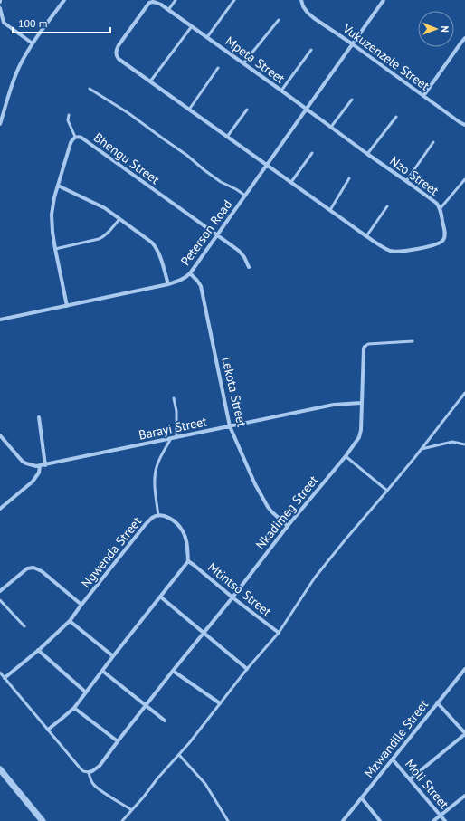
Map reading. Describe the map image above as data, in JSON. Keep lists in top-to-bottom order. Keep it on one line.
{"streets":{"street":["Vukuzenzele Street","Mpeta Street","Bhengu Street","Nzo Street","Peterson Road","Lekota Street","Barayi Street","Nkadimeg Street","Ngwenda Street","Mtintso Street","Mzwandile Street","Moli Street"]},"crossings":[["Vukuzenzele Street","Peterson Road"],["Mpeta Street","Nzo Street"],["Mpeta Street","Peterson Road"],["Bhengu Street","Peterson Road"],["Nzo Street","Peterson Road"],["Peterson Road","Lekota Street"],["Lekota Street","Barayi Street"],["Lekota Street","Nkadimeg Street"],["Barayi Street","Nkadimeg Street"],["Nkadimeg Street","Mtintso Street"],["Ngwenda Street","Mtintso Street"],["Mzwandile Street","Moli Street"]],"scale_bar":"100 m","north":"right"}
